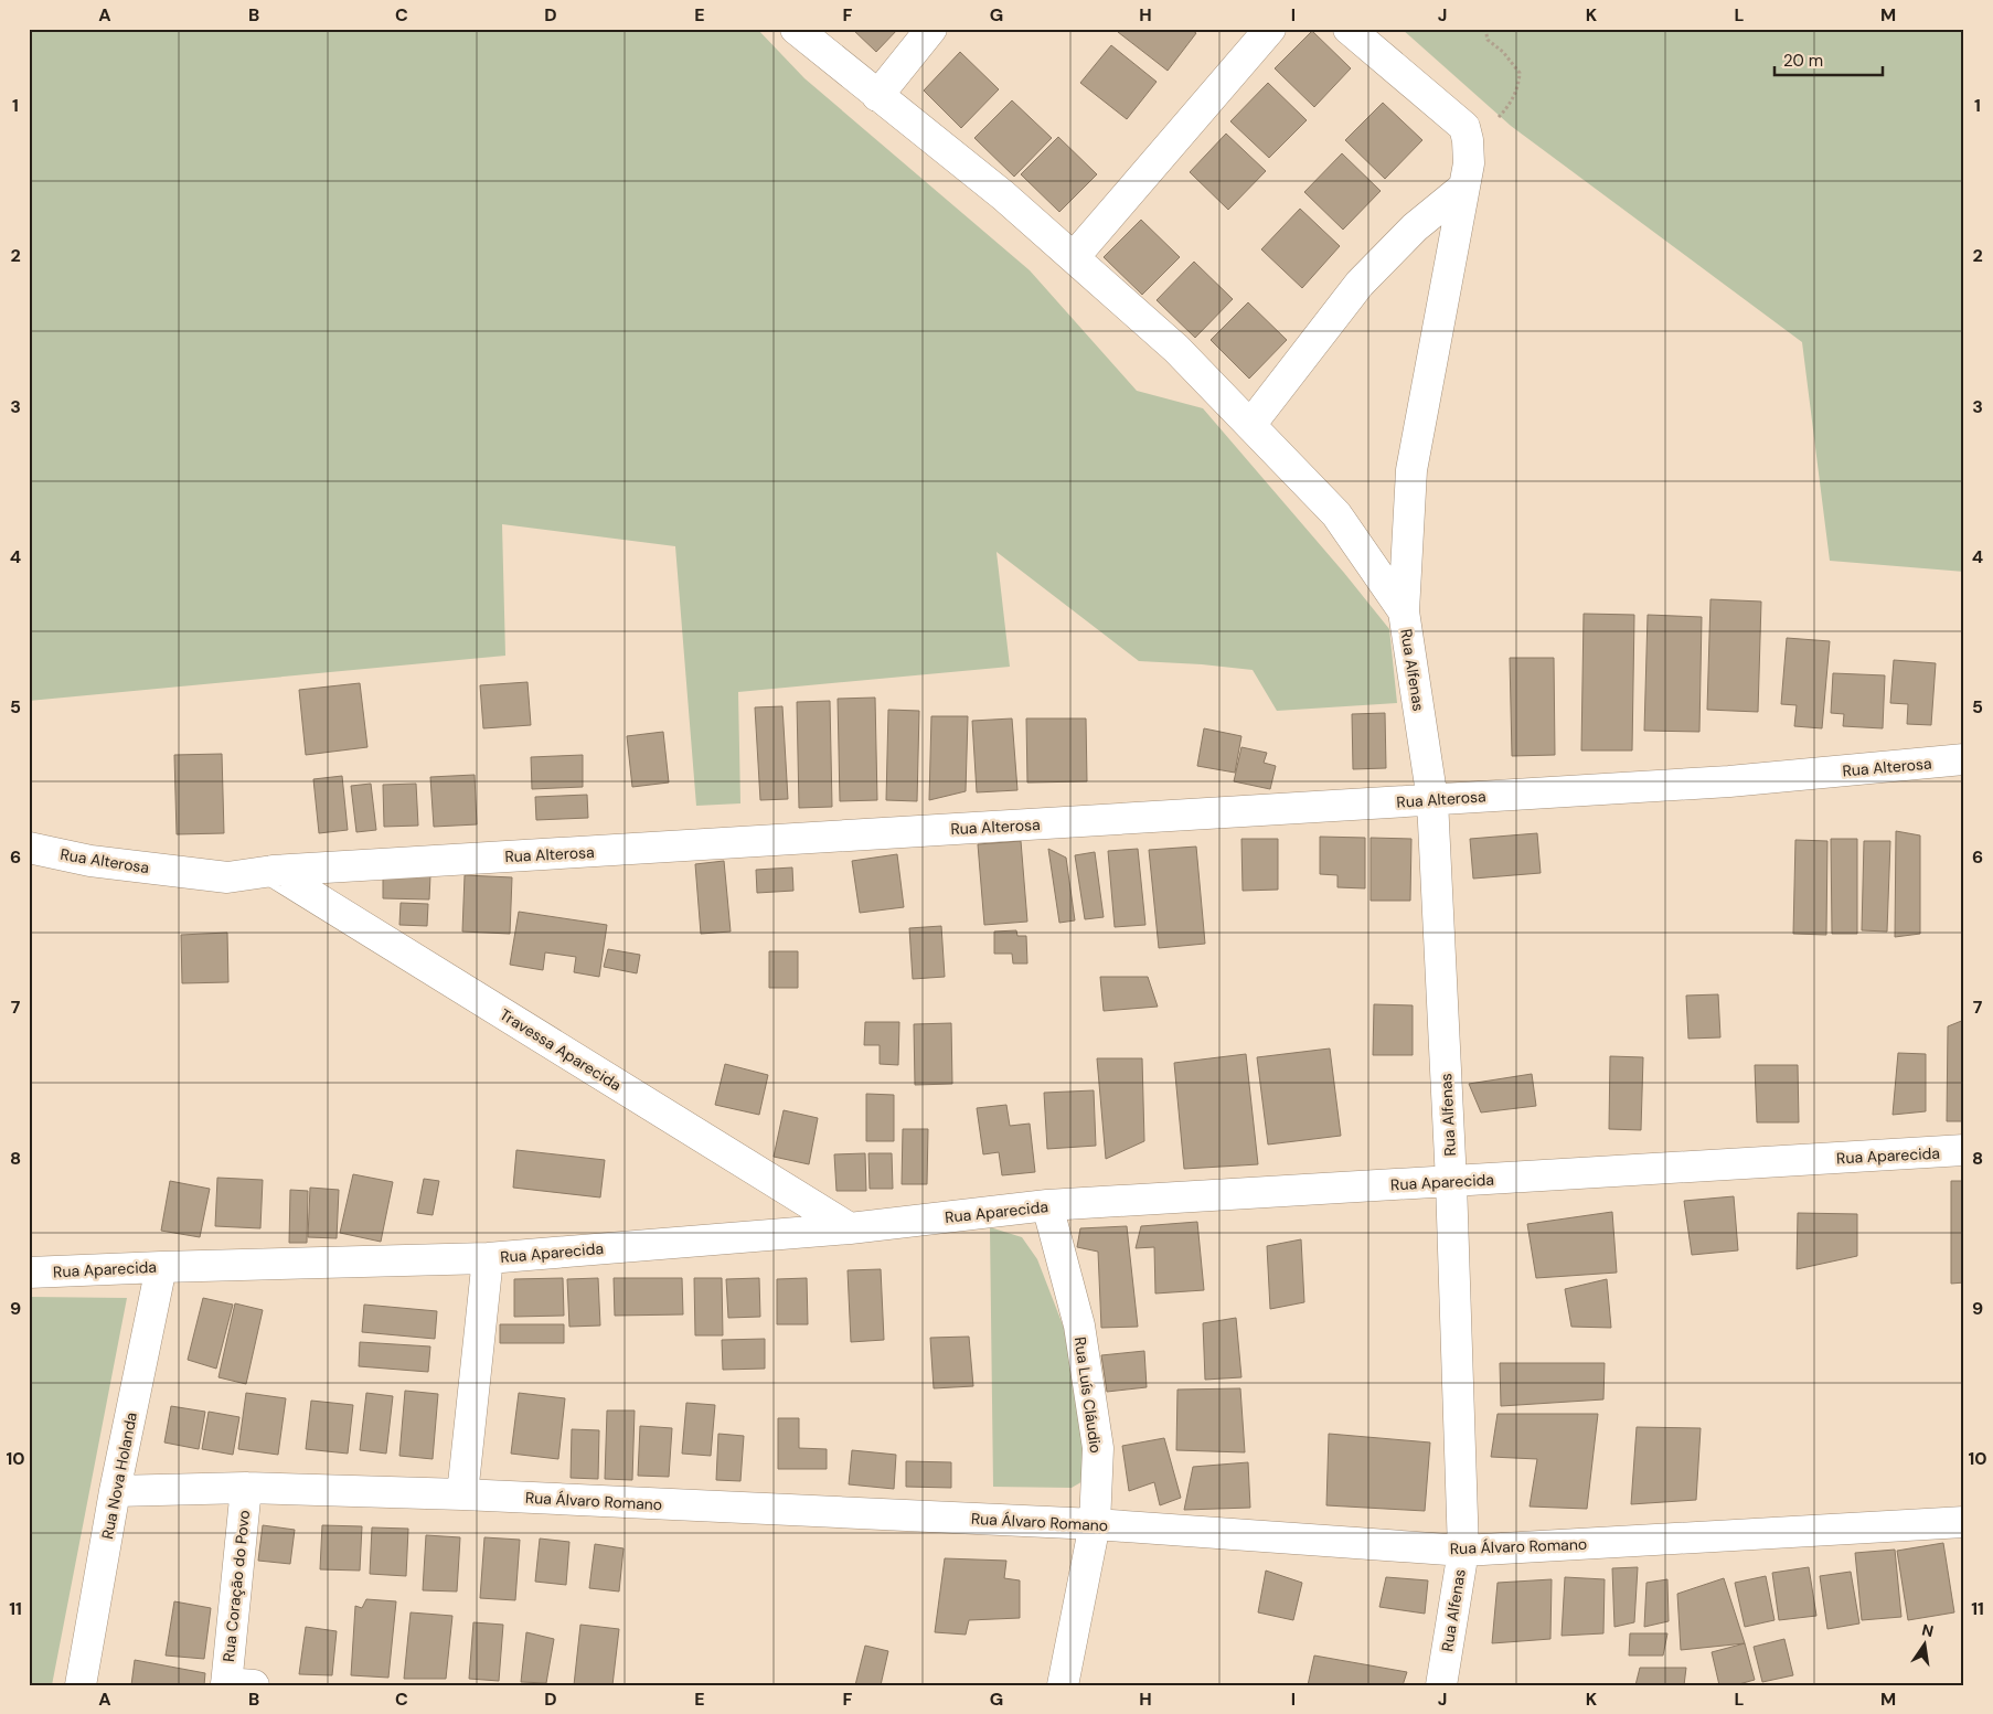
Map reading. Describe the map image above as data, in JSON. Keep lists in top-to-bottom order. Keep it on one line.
{"streets":{"street":["Rua Alfenas","Rua Alterosa","Travessa Aparecida","Rua Aparecida","Rua Luís Cláudio","Rua Nova Holanda","Rua Álvaro Romano","Rua Coração do Povo"]},"crossings":[["Rua Alfenas","Rua Alterosa"],["Rua Alfenas","Rua Aparecida"],["Rua Alfenas","Rua Álvaro Romano"],["Rua Alterosa","Travessa Aparecida"],["Travessa Aparecida","Rua Aparecida"],["Rua Aparecida","Rua Luís Cláudio"],["Rua Aparecida","Rua Nova Holanda"],["Rua Luís Cláudio","Rua Álvaro Romano"],["Rua Nova Holanda","Rua Álvaro Romano"],["Rua Álvaro Romano","Rua Coração do Povo"]],"scale_bar":"20 m","north":"top","grid":{"columns":["A","B","C","D","E","F","G","H","I","J","K","L","M"],"rows":["1","2","3","4","5","6","7","8","9","10","11"]}}
